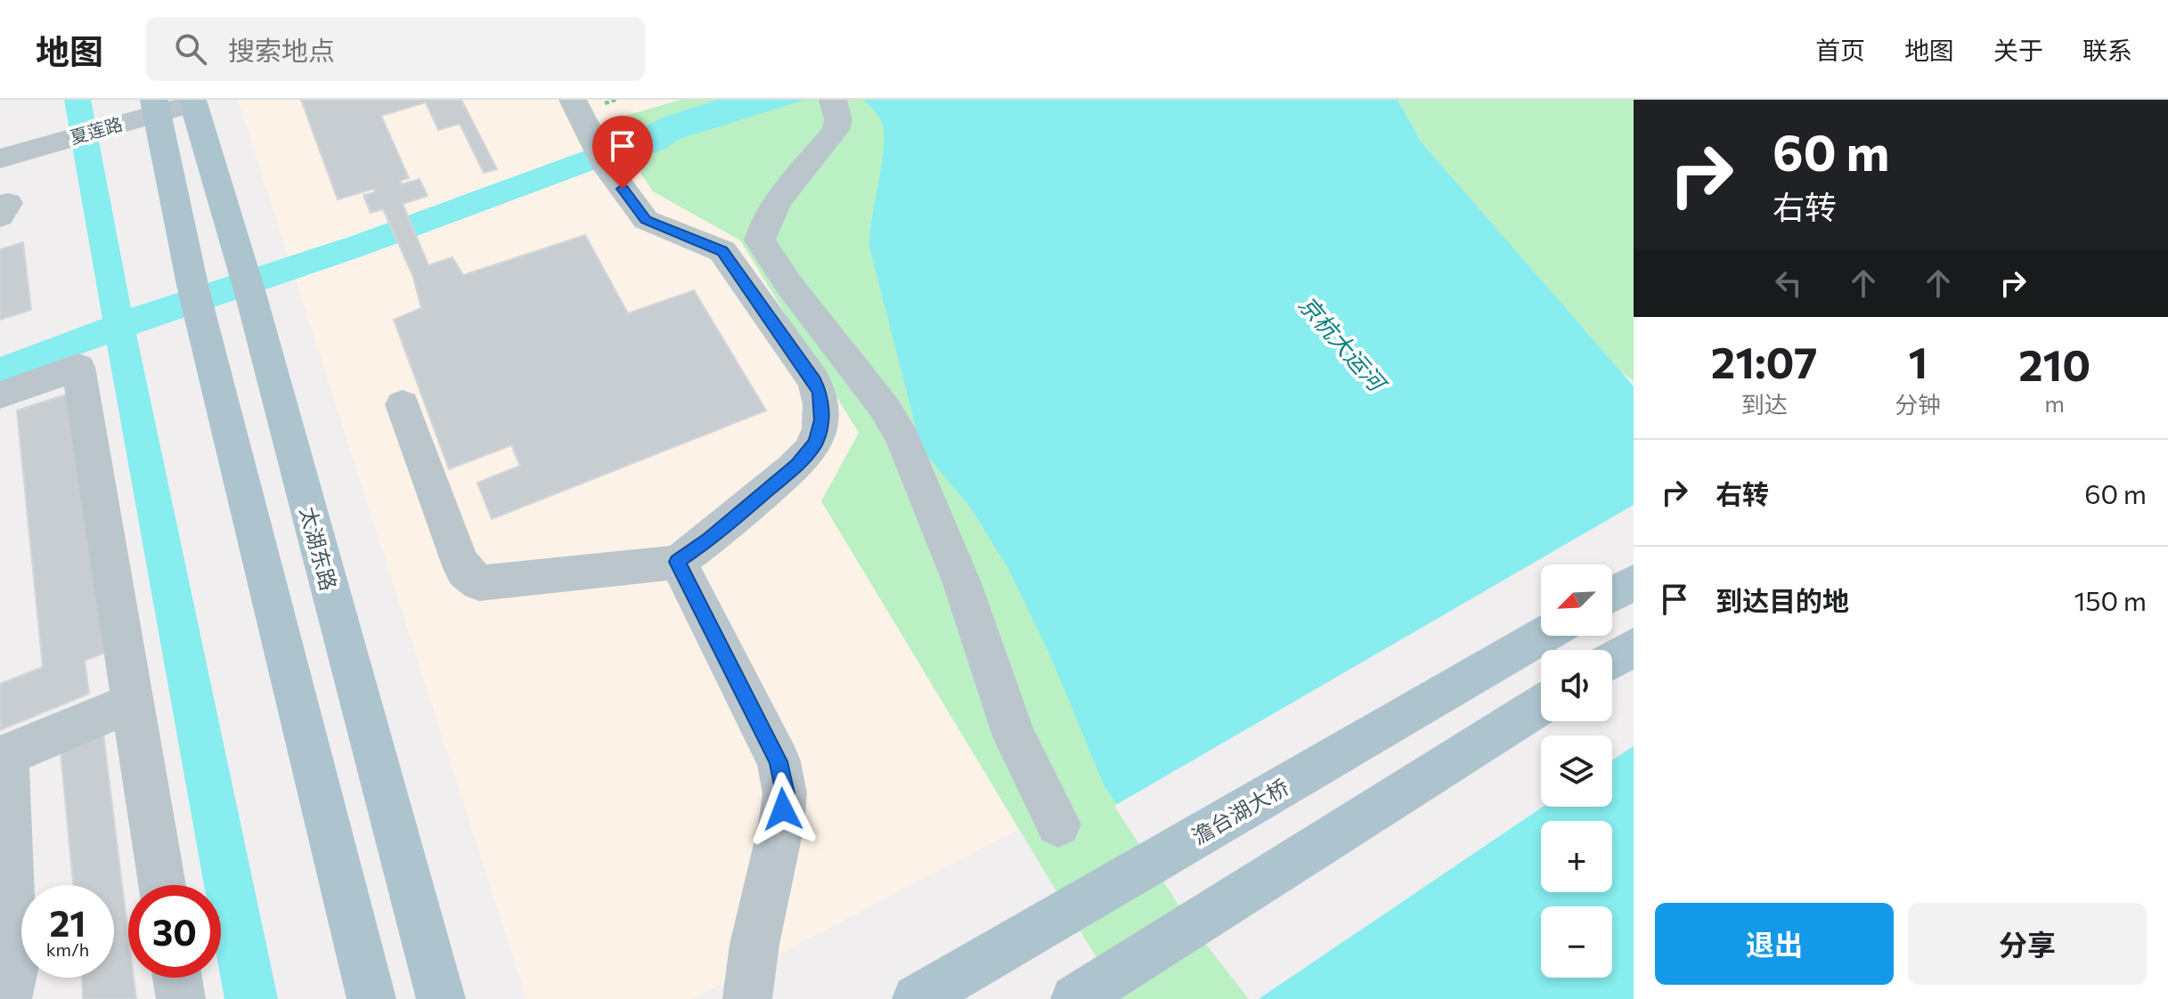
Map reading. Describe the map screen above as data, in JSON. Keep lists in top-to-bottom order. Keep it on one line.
{"streets":{"main road":["太湖东路","澹台湖大桥"],"street":["夏莲路"]},"crossings":[["夏莲路","太湖东路"]],"water":["京杭大运河"],"north":"bottom left","page":{"header":"地图","search":"搜索地点","nav":["首页","地图","关于","联系"],"turn":["60 m","右转"],"eta":["21:07","到达","1","分钟","210","m"],"list":[{"name":"右转","value":"60 m"},{"name":"到达目的地","value":"150 m"}],"map_buttons":["+","−"],"speed":"21 km/h","limit":"30","buttons":["退出","分享"]}}
